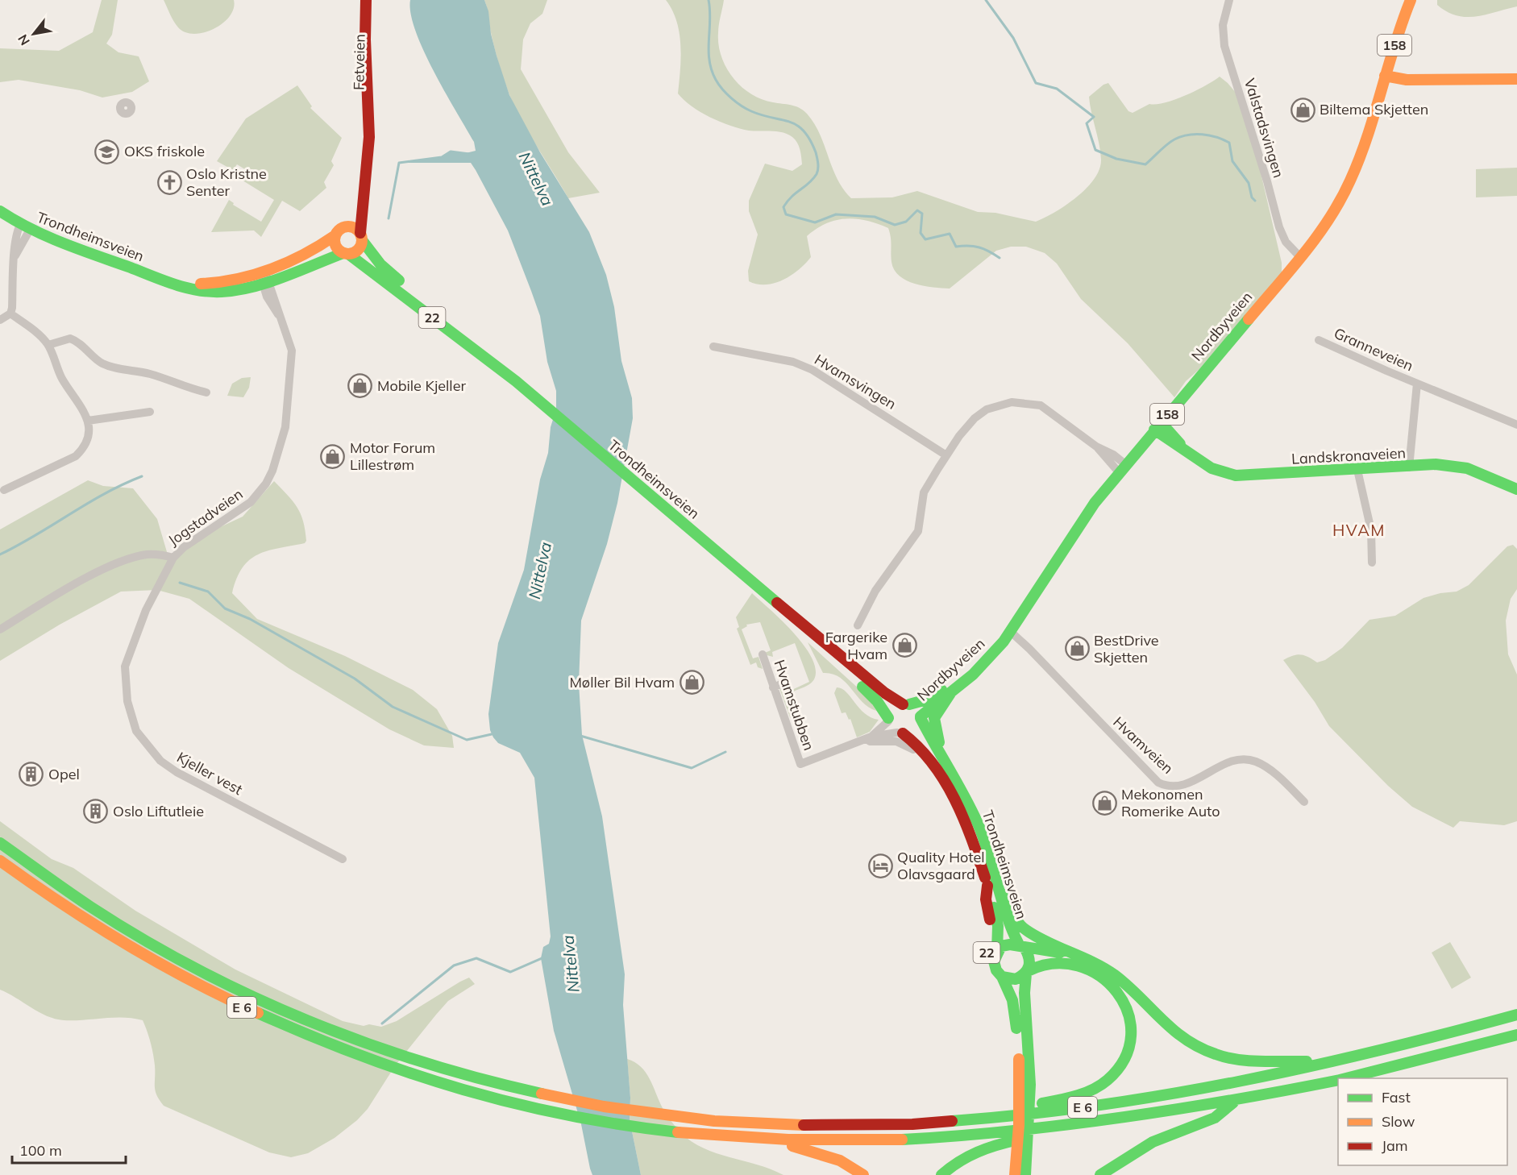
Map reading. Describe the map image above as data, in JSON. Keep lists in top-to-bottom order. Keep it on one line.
{"streets":{"main road":["158","Fetveien","Trondheimsveien","22","Nordbyveien","Landskronaveien","E 6"],"street":["Valstadsvingen","Granneveien","Hvamsvingen","Jogstadveien","Hvamstubben","Hvamveien","Kjeller vest"]},"crossings":[["Fetveien","Trondheimsveien"],["Fetveien","22"],["Valstadsvingen","Nordbyveien"],["Trondheimsveien","22"],["Trondheimsveien","Nordbyveien"],["Trondheimsveien","Jogstadveien"],["22","Nordbyveien"],["Nordbyveien","Landskronaveien"],["Nordbyveien","Hvamveien"],["Granneveien","Landskronaveien"],["Jogstadveien","Kjeller vest"]],"districts":["HVAM"],"water":["Nittelva"],"places":{"shop":["Biltema Skjetten","Mobile Kjeller","Motor Forum Lillestrøm","Fargerike Hvam","BestDrive Skjetten","Møller Bil Hvam","Mekonomen Romerike Auto"],"school or university":["OKS friskole"],"church":["Oslo Kristne Senter"],"building":["Opel","Oslo Liftutleie"],"hotel":["Quality Hotel Olavsgaard"]},"legend":["Fast","Slow","Jam"],"scale_bar":"100 m","north":"bottom left"}
